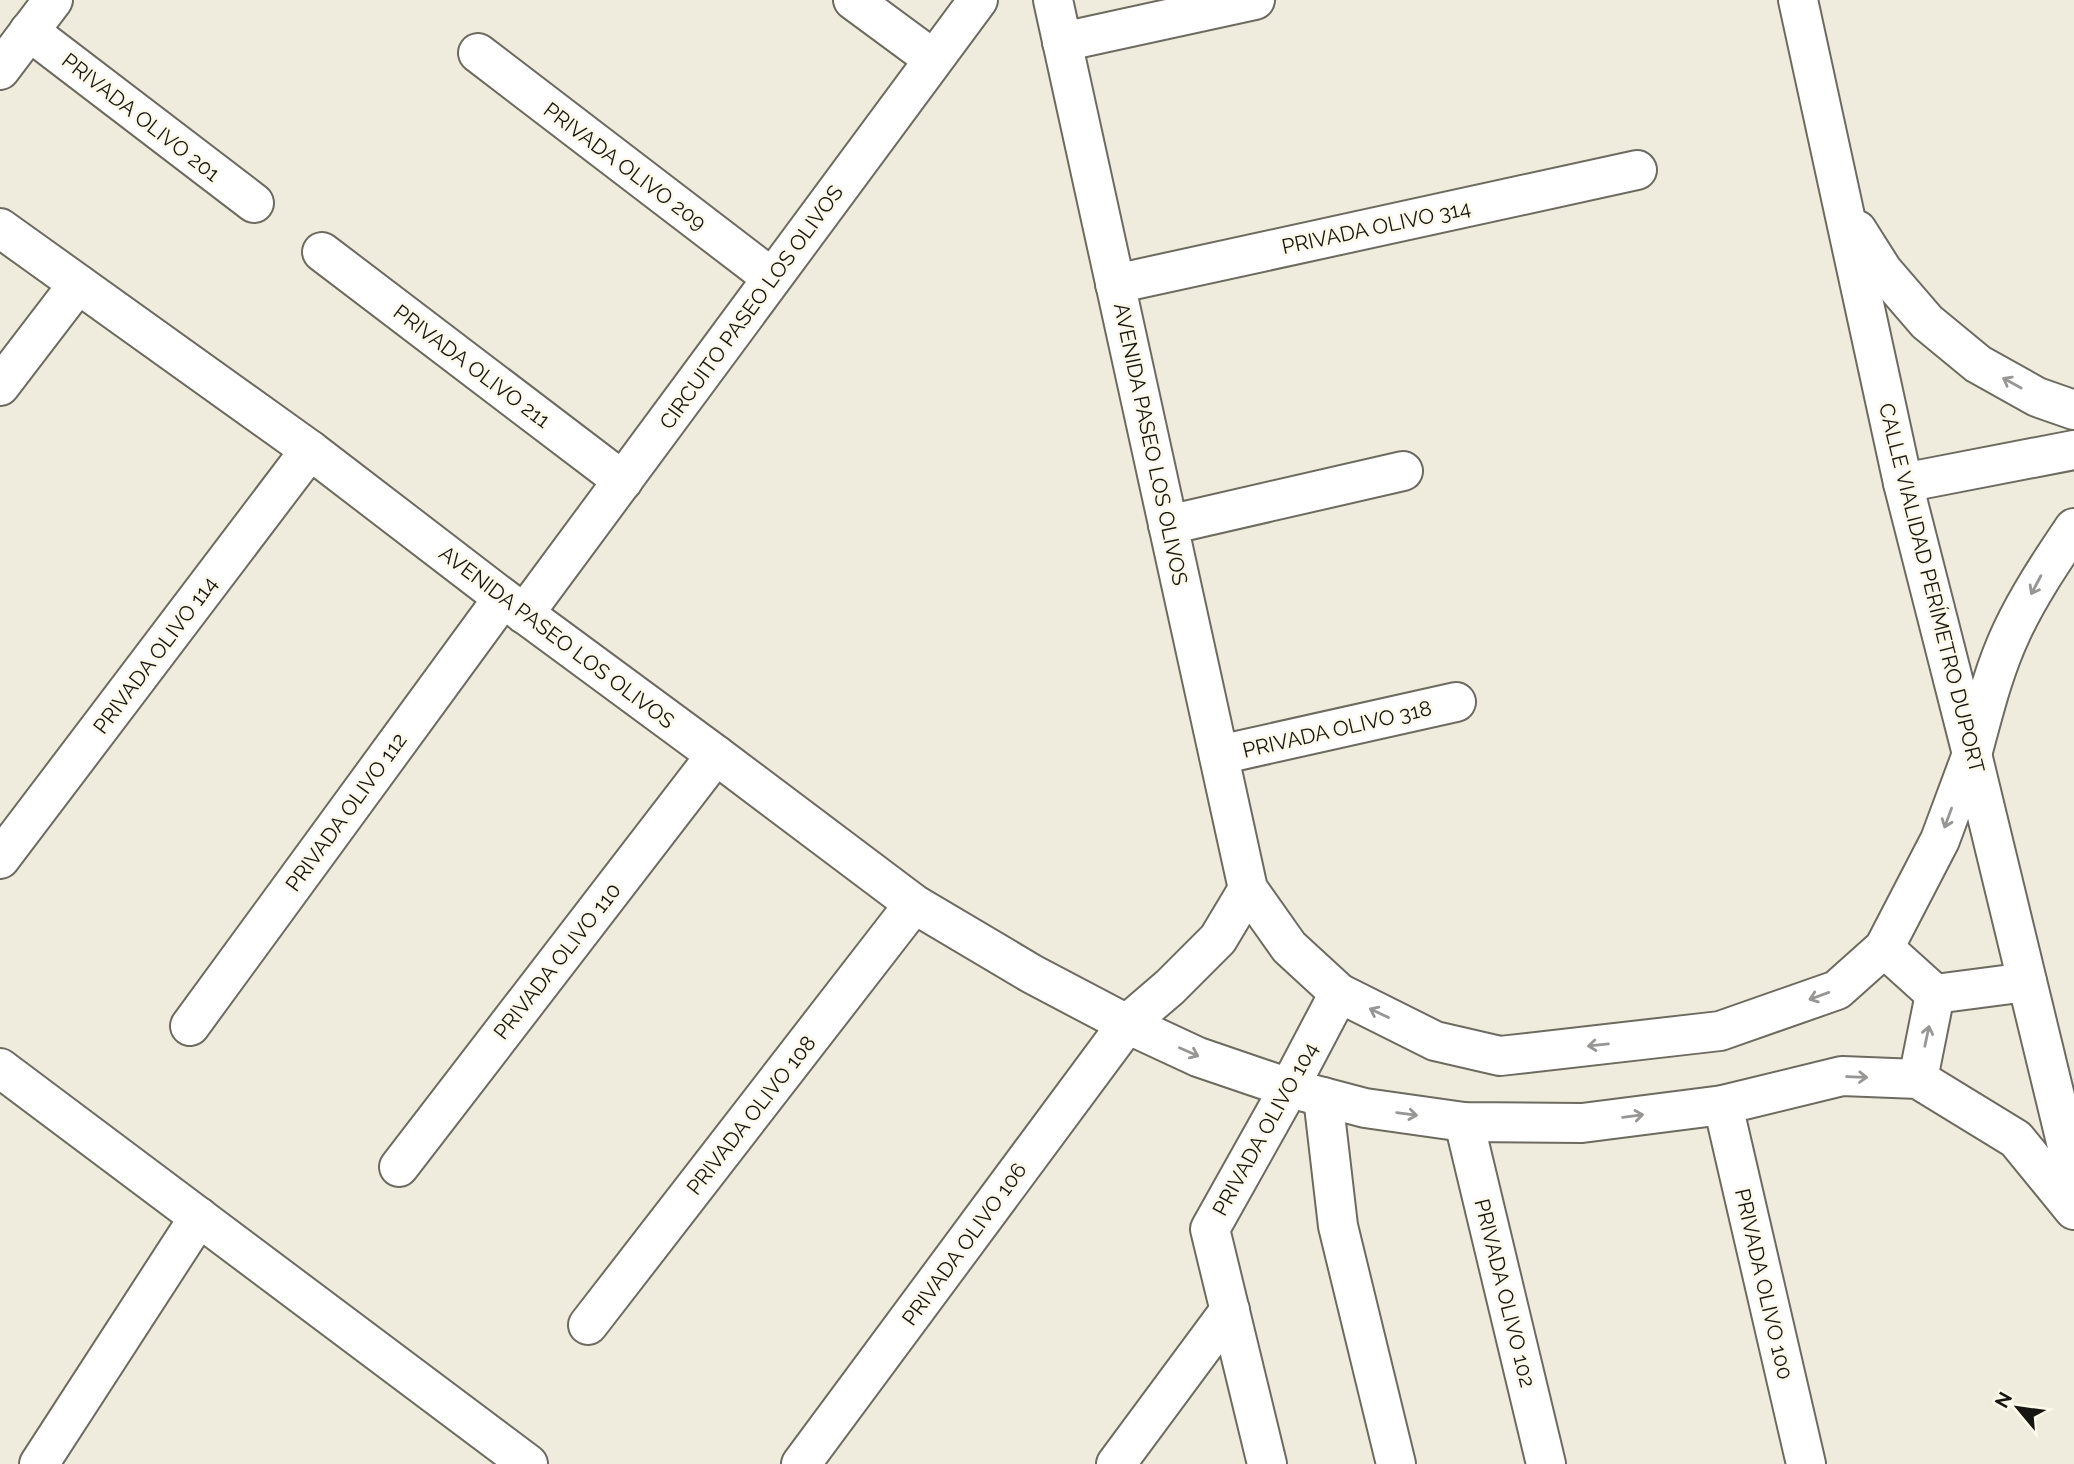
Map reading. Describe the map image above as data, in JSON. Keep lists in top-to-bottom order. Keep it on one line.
{"streets":{"street":["PRIVADA OLIVO 201","PRIVADA OLIVO 209","PRIVADA OLIVO 314","CIRCUITO PASEO LOS OLIVOS","PRIVADA OLIVO 211","AVENIDA PASEO LOS OLIVOS","CALLE VIALIDAD PERÍMETRO DUPORT","PRIVADA OLIVO 114","PRIVADA OLIVO 318","PRIVADA OLIVO 112","PRIVADA OLIVO 110","PRIVADA OLIVO 108","PRIVADA OLIVO 104","PRIVADA OLIVO 106","PRIVADA OLIVO 100","PRIVADA OLIVO 102"]},"crossings":[["PRIVADA OLIVO 209","CIRCUITO PASEO LOS OLIVOS"],["PRIVADA OLIVO 314","AVENIDA PASEO LOS OLIVOS"],["CIRCUITO PASEO LOS OLIVOS","PRIVADA OLIVO 211"],["CIRCUITO PASEO LOS OLIVOS","AVENIDA PASEO LOS OLIVOS"],["CIRCUITO PASEO LOS OLIVOS","PRIVADA OLIVO 112"],["AVENIDA PASEO LOS OLIVOS","CALLE VIALIDAD PERÍMETRO DUPORT"],["AVENIDA PASEO LOS OLIVOS","PRIVADA OLIVO 114"],["AVENIDA PASEO LOS OLIVOS","PRIVADA OLIVO 318"],["AVENIDA PASEO LOS OLIVOS","PRIVADA OLIVO 112"],["AVENIDA PASEO LOS OLIVOS","PRIVADA OLIVO 110"],["AVENIDA PASEO LOS OLIVOS","PRIVADA OLIVO 108"],["AVENIDA PASEO LOS OLIVOS","PRIVADA OLIVO 104"],["AVENIDA PASEO LOS OLIVOS","PRIVADA OLIVO 106"],["AVENIDA PASEO LOS OLIVOS","PRIVADA OLIVO 100"],["AVENIDA PASEO LOS OLIVOS","PRIVADA OLIVO 102"]],"north":"top left"}
